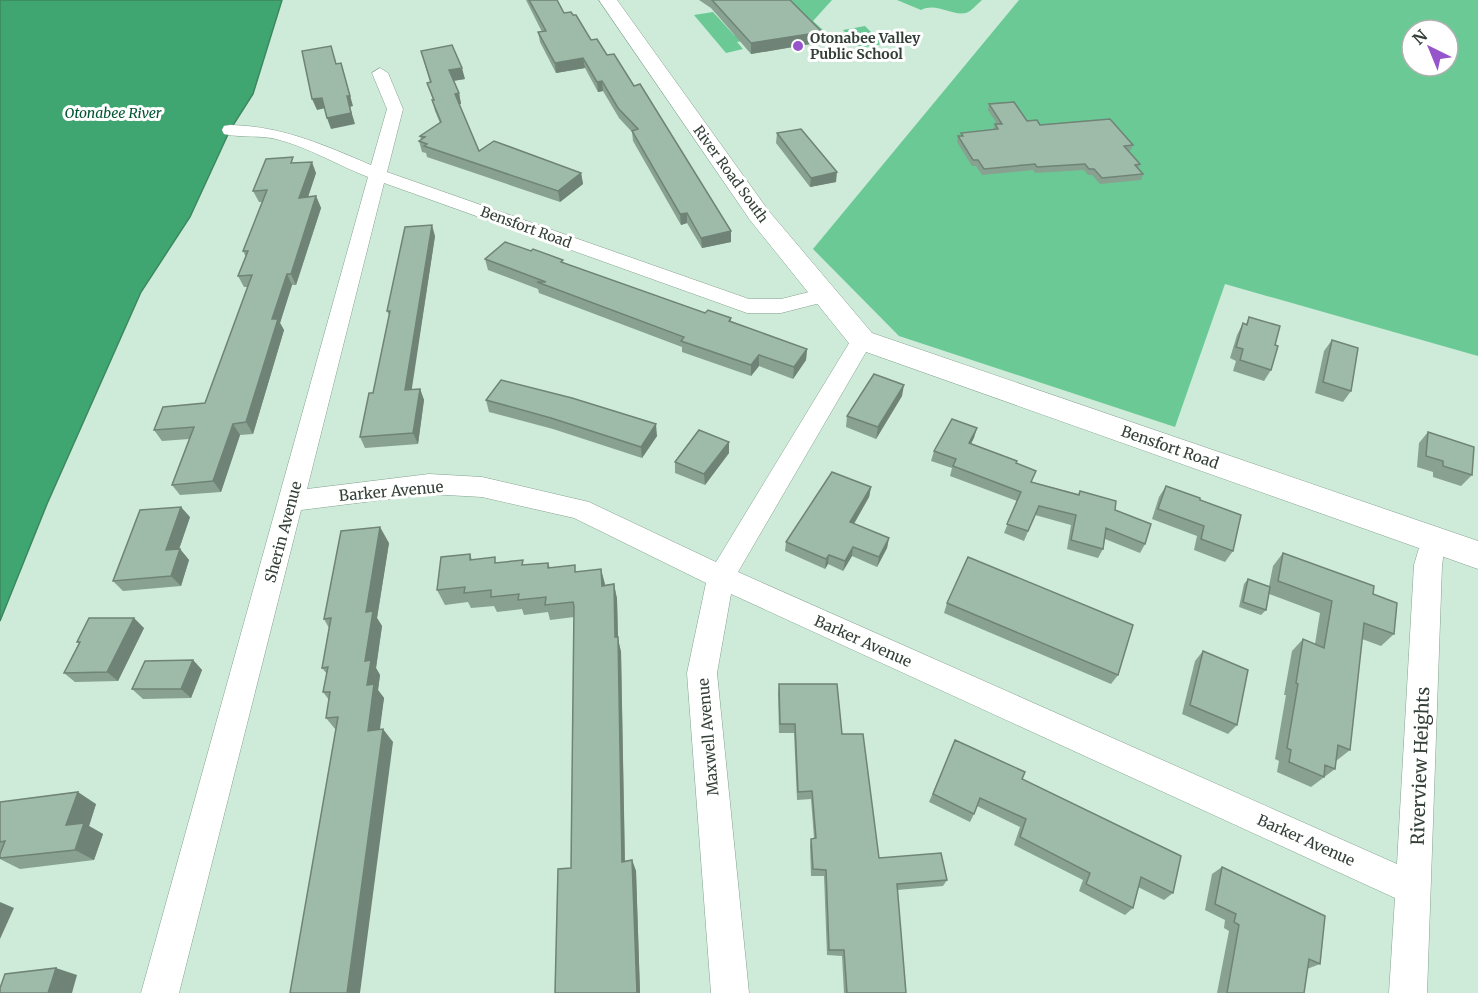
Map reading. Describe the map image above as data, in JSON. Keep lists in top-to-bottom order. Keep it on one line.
{"streets":{"street":["River Road South","Bensfort Road","Barker Avenue","Sherin Avenue","Maxwell Avenue","Riverview Heights"]},"crossings":[["River Road South","Bensfort Road"],["River Road South","Maxwell Avenue"],["Bensfort Road","Sherin Avenue"],["Bensfort Road","Maxwell Avenue"],["Bensfort Road","Riverview Heights"],["Barker Avenue","Sherin Avenue"],["Barker Avenue","Maxwell Avenue"],["Barker Avenue","Riverview Heights"]],"water":["Otonabee River"],"places":["Otonabee Valley Public School"],"north":"top left"}
